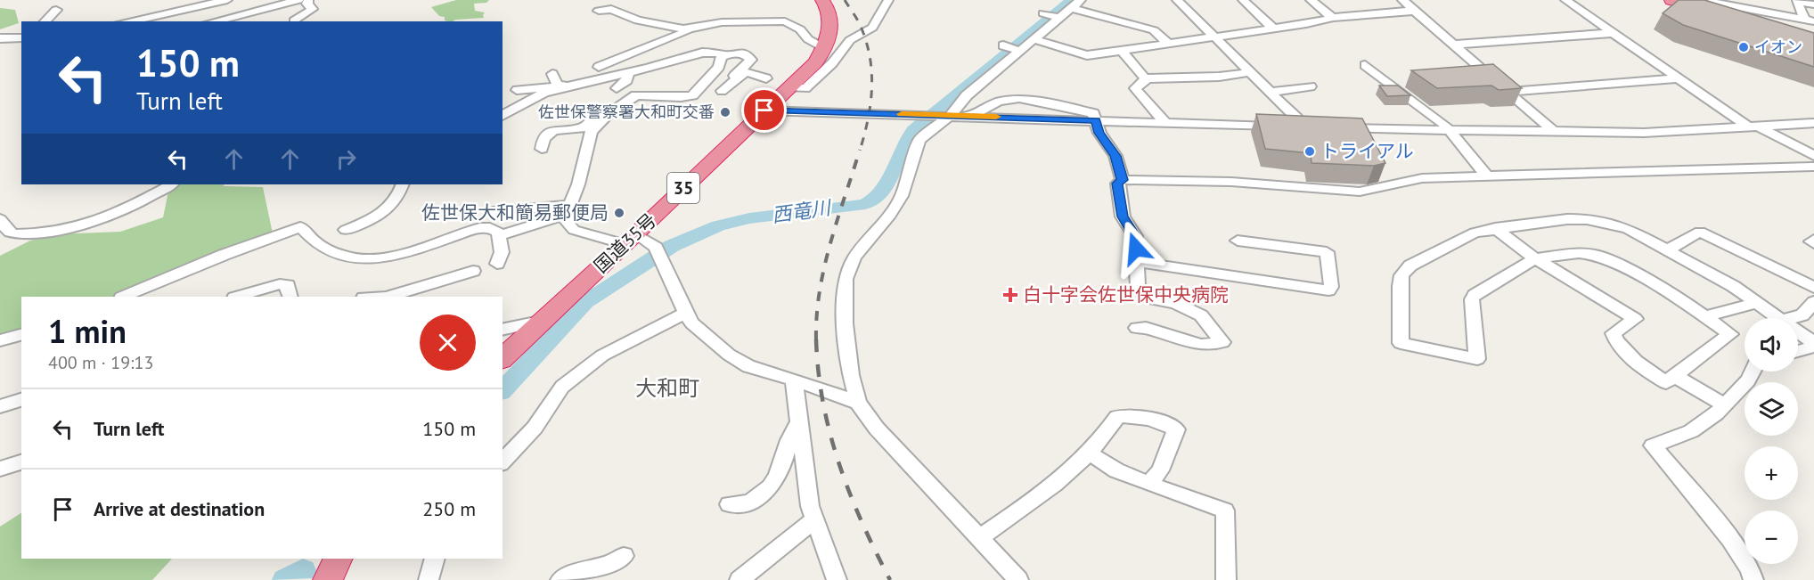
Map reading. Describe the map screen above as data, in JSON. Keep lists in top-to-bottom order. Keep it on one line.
{"streets":{"highway":["35","国道35号"]},"districts":["大和町"],"water":["西竜川"],"places":{"other":["イオン","佐世保警察署大和町交番","トライアル","佐世保大和簡易郵便局"],"health":["白十字会佐世保中央病院"]},"page":{"turn":["150 m","Turn left"],"heading":["1 min","400 m · 19:13"],"map_buttons":["+","−"],"list":[{"name":"Turn left","value":"150 m"},{"name":"Arrive at destination","value":"250 m"}]}}
